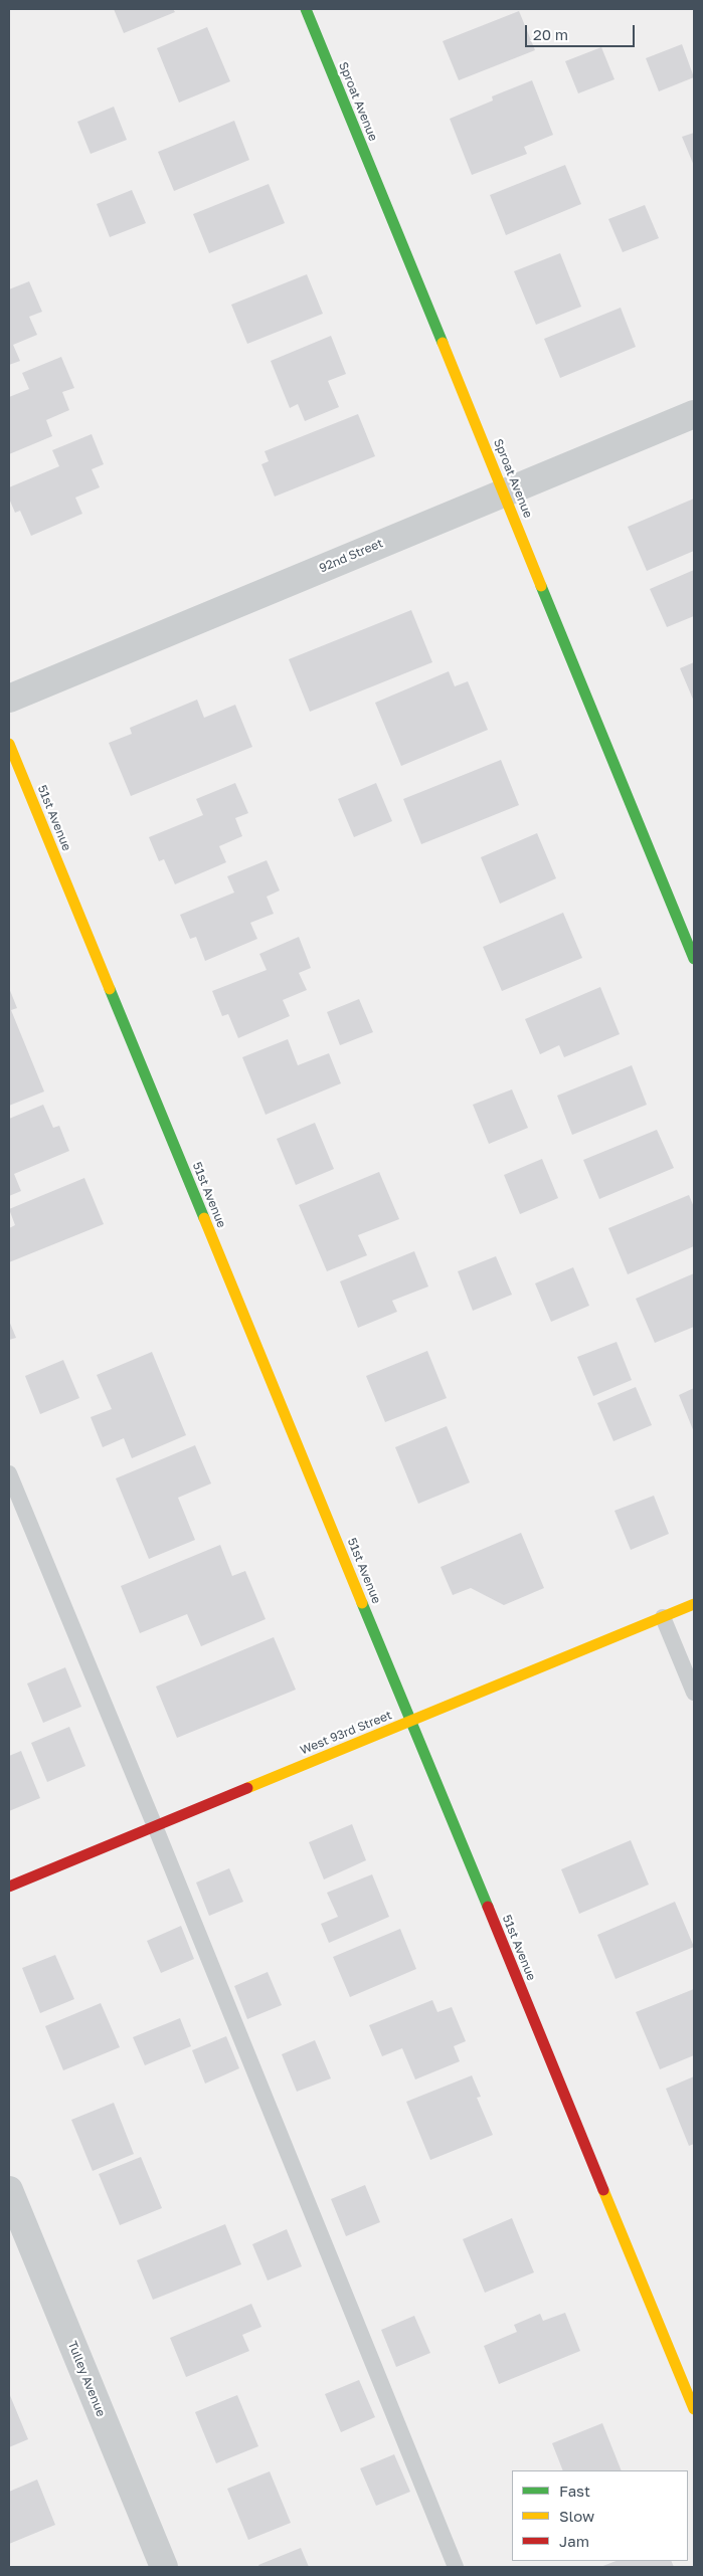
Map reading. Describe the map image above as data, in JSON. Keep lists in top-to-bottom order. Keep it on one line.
{"streets":{"street":["Sproat Avenue","92nd Street","51st Avenue","West 93rd Street","Tulley Avenue"]},"crossings":[["Sproat Avenue","92nd Street"],["51st Avenue","West 93rd Street"]],"legend":["Fast","Slow","Jam"],"scale_bar":"20 m"}
